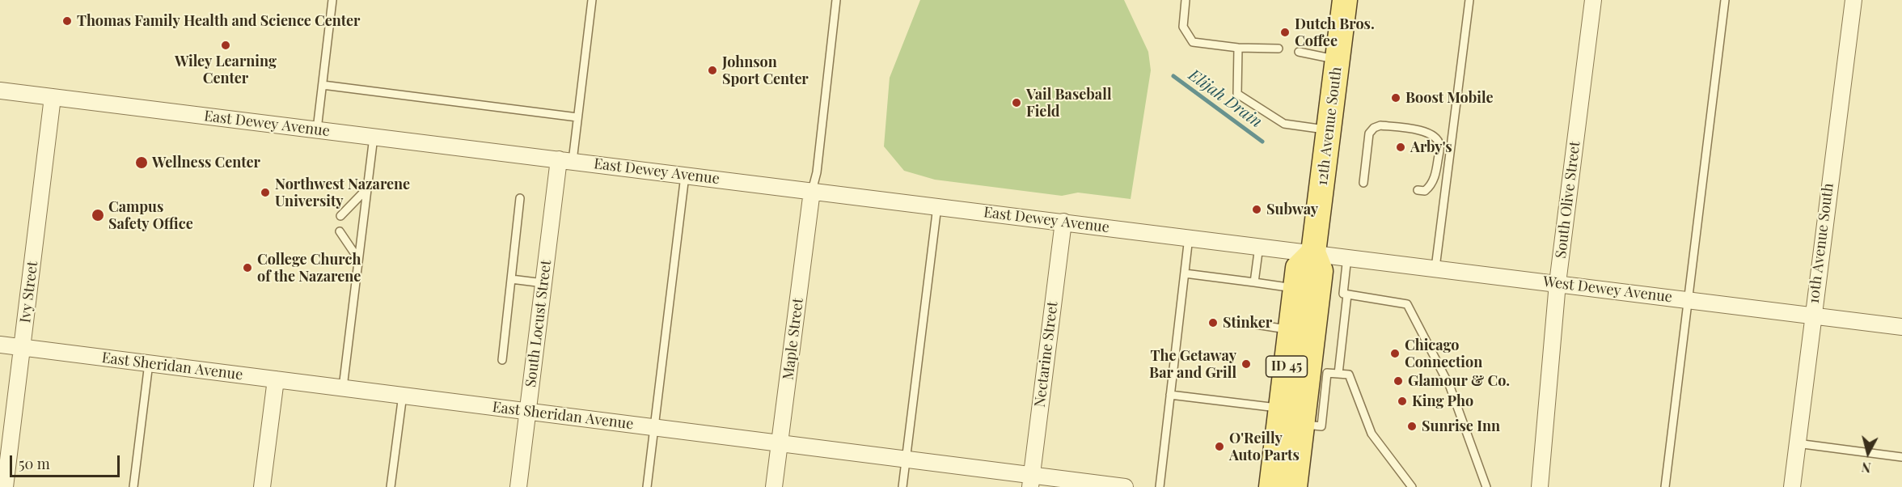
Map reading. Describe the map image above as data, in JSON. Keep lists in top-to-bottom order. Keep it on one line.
{"streets":{"main road":["12th Avenue South","ID 45"],"street":["East Dewey Avenue","South Olive Street","10th Avenue South","West Dewey Avenue","Ivy Street","South Locust Street","Maple Street","Nectarine Street","East Sheridan Avenue"]},"crossings":[["East Dewey Avenue","12th Avenue South"],["East Dewey Avenue","West Dewey Avenue"],["East Dewey Avenue","Ivy Street"],["East Dewey Avenue","South Locust Street"],["East Dewey Avenue","Maple Street"],["East Dewey Avenue","Nectarine Street"],["East Dewey Avenue","ID 45"],["12th Avenue South","West Dewey Avenue"],["12th Avenue South","ID 45"],["South Olive Street","West Dewey Avenue"],["10th Avenue South","West Dewey Avenue"],["West Dewey Avenue","ID 45"],["Ivy Street","East Sheridan Avenue"],["South Locust Street","East Sheridan Avenue"],["Maple Street","East Sheridan Avenue"],["Nectarine Street","East Sheridan Avenue"]],"water":["Elijah Drain"],"places":["Thomas Family Health and Science Center","Dutch Bros. Coffee","Wiley Learning Center","Johnson Sport Center","Boost Mobile","Vail Baseball Field","Arby's","Wellness Center","Northwest Nazarene University","Subway","Campus Safety Office","College Church of the Nazarene","Stinker","Chicago Connection","The Getaway Bar and Grill","Glamour & Co.","King Pho","Sunrise Inn","O'Reilly Auto Parts"],"scale_bar":"50 m","north":"bottom"}
